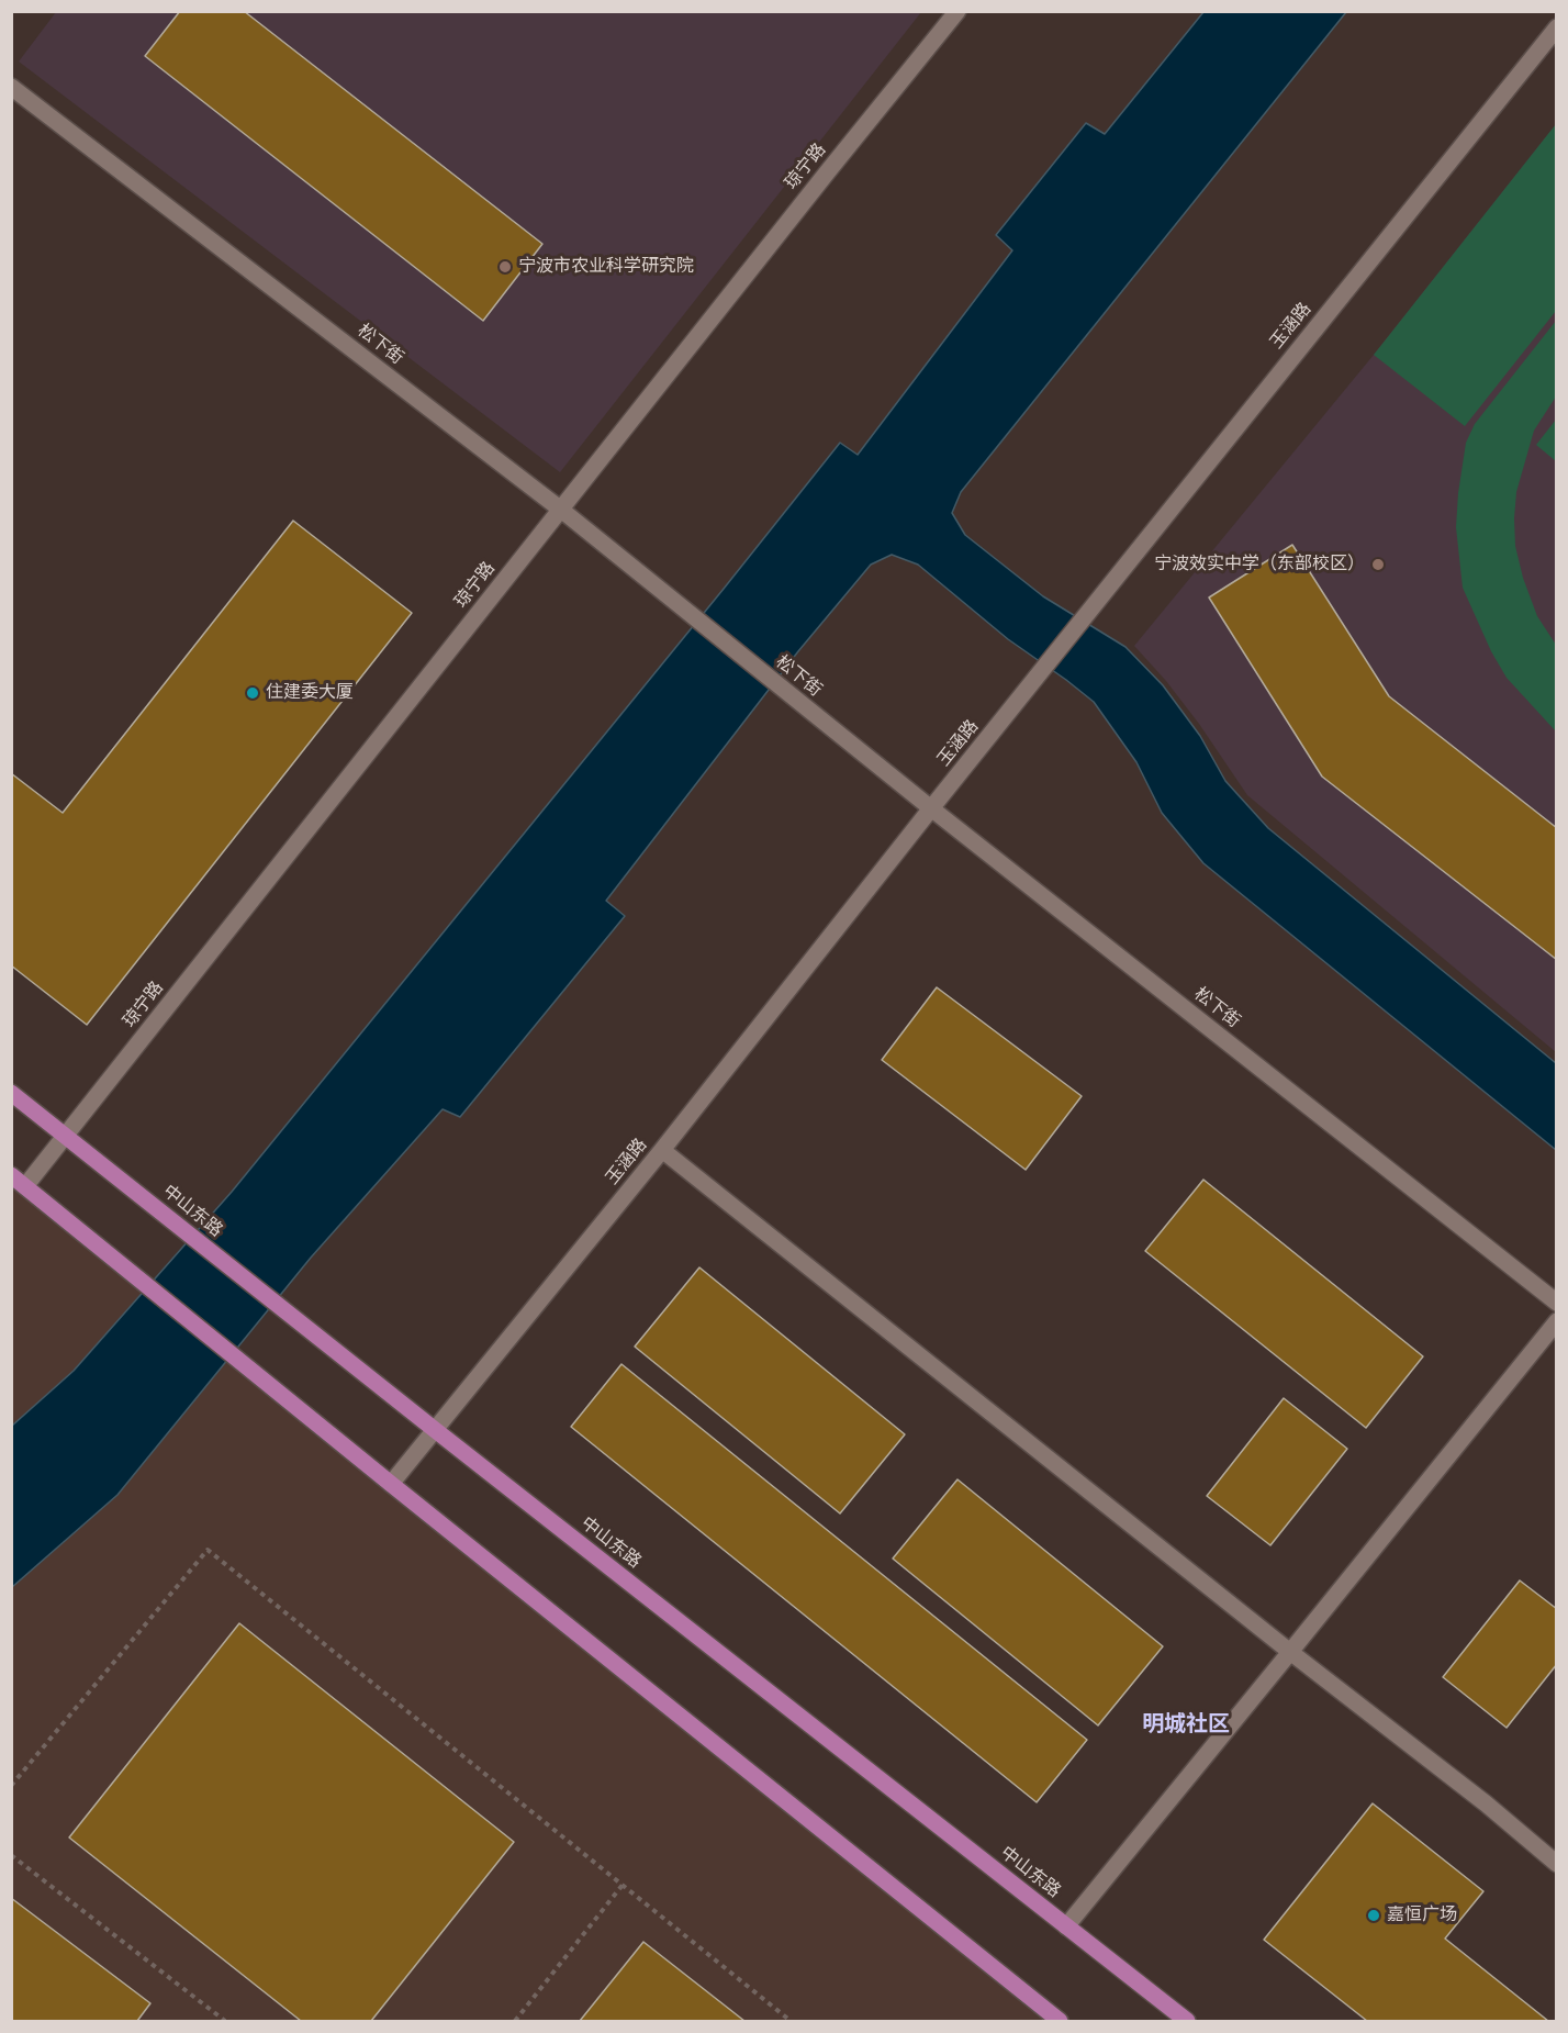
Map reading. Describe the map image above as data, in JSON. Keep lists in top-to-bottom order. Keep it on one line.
{"streets":{"main road":["中山东路"],"street":["琼宁路","玉涵路","松下街"]},"crossings":[["琼宁路","松下街"],["琼宁路","中山东路"],["玉涵路","松下街"],["玉涵路","中山东路"]],"districts":["明城社区"],"places":["宁波市农业科学研究院","宁波效实中学（东部校区）","住建委大厦","嘉恒广场"]}
